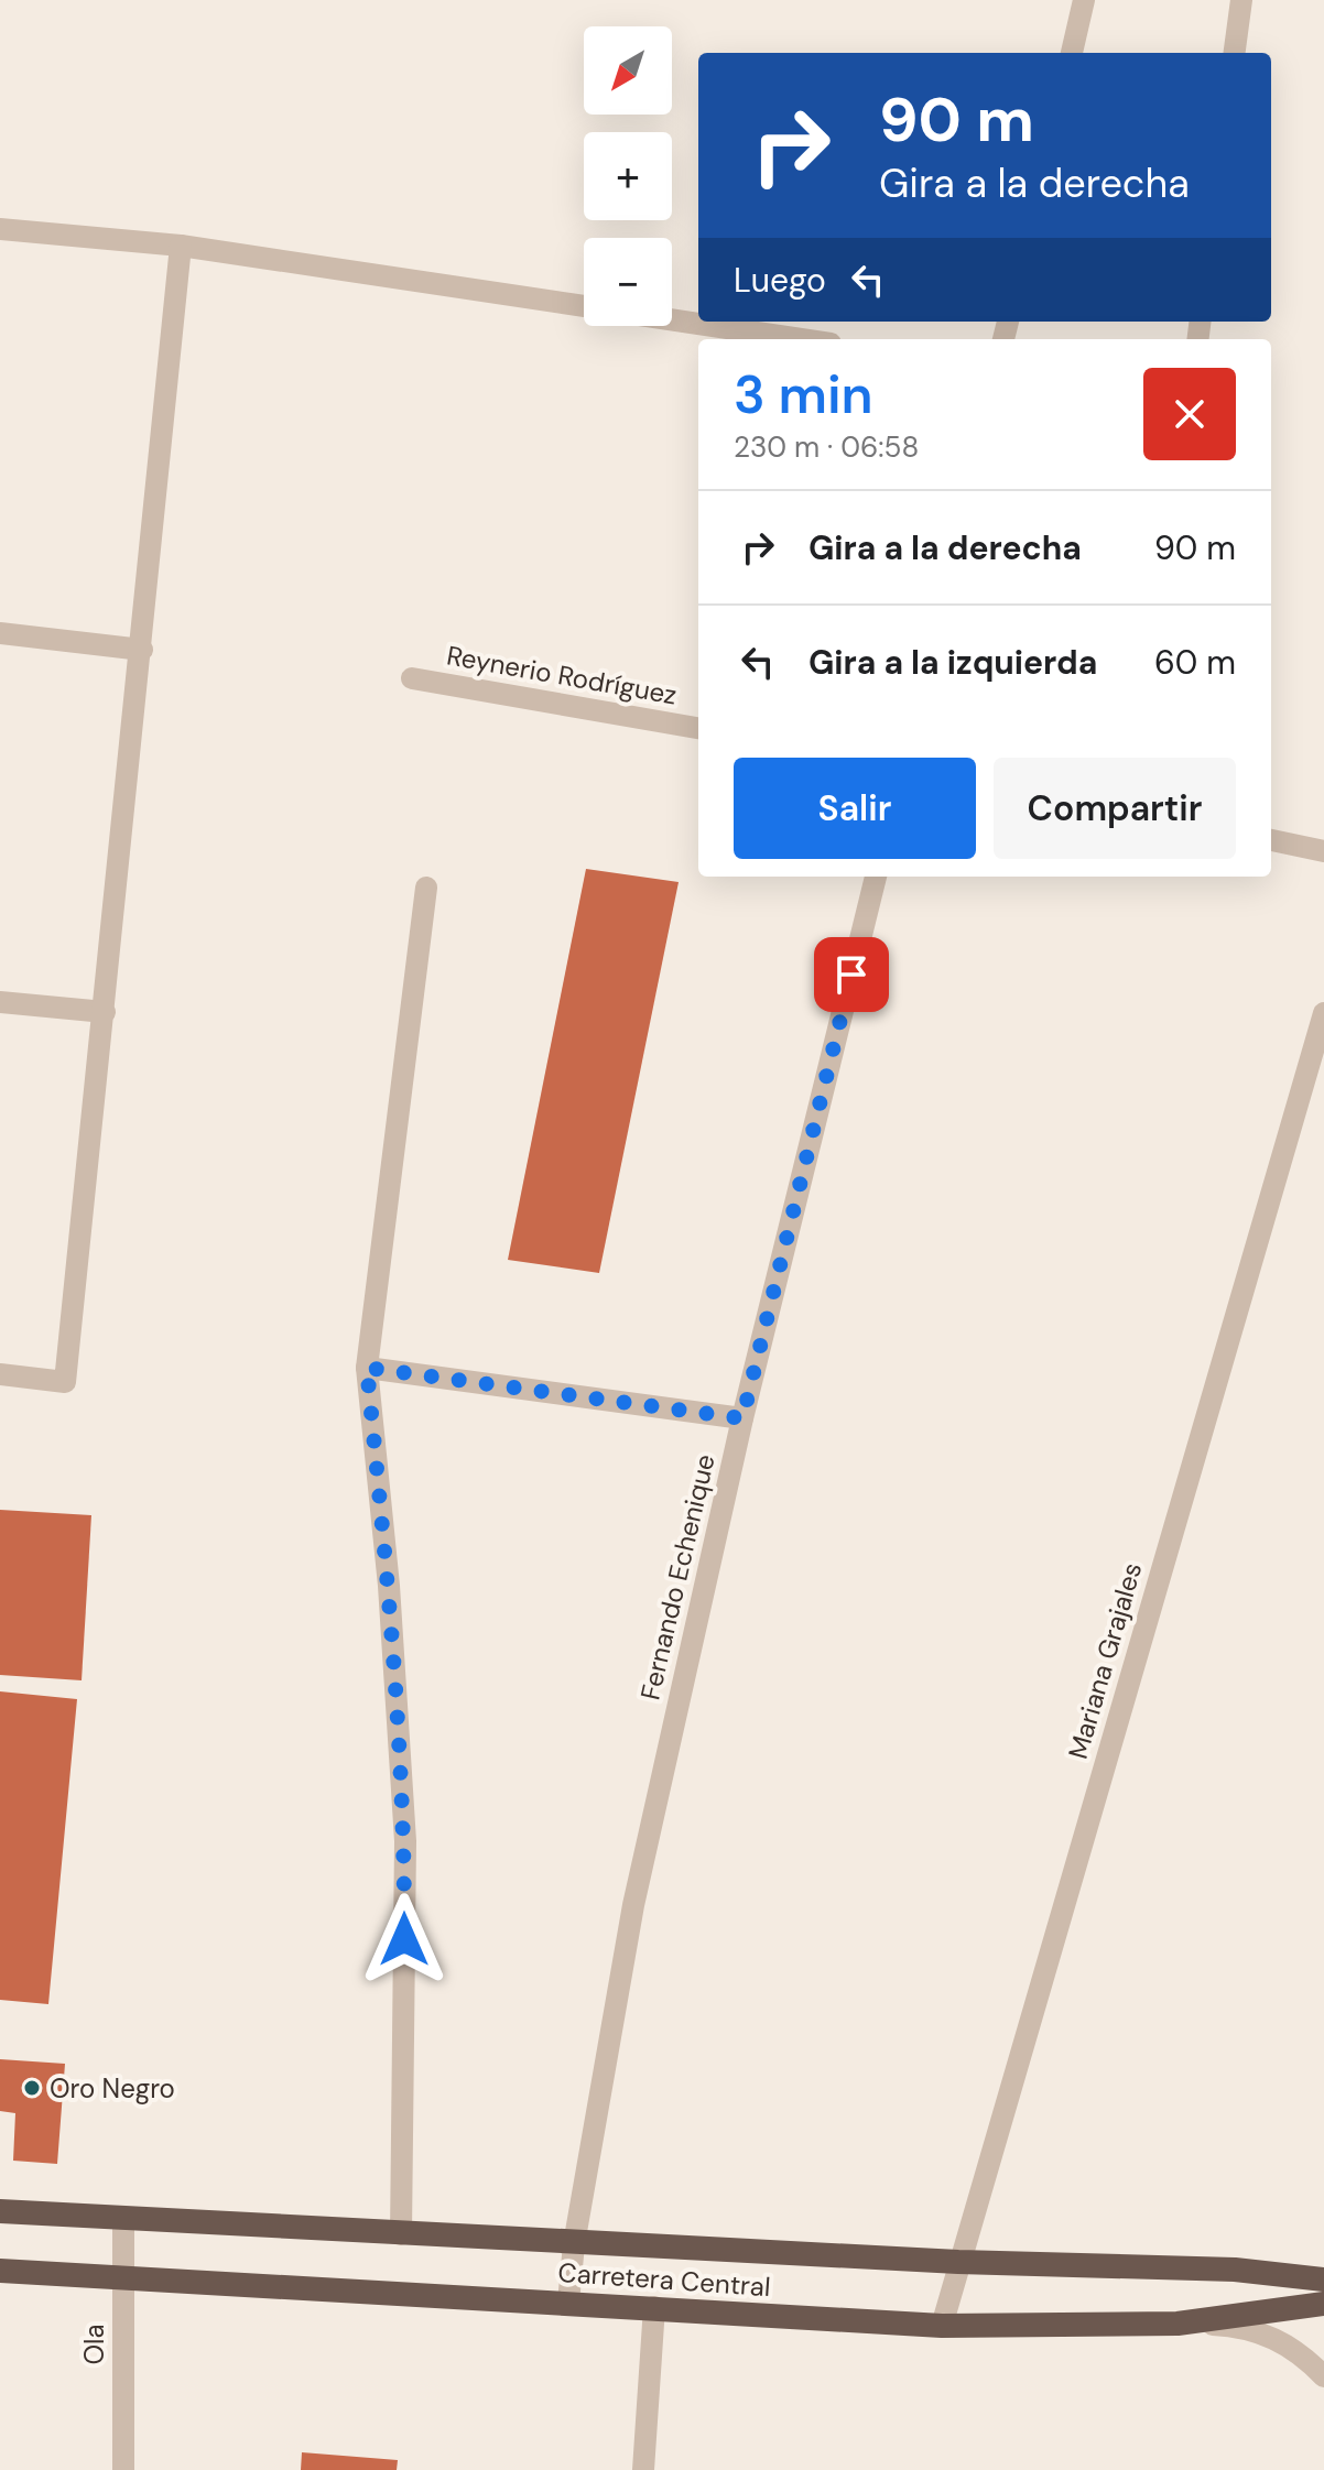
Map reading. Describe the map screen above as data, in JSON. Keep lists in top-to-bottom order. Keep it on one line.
{"streets":{"highway":["Carretera Central"],"street":["Reynerio Rodríguez","Fernando Echenique","Mariana Grajales","Ola"]},"crossings":[["Fernando Echenique","Carretera Central"],["Mariana Grajales","Carretera Central"],["Carretera Central","Ola"]],"places":["Oro Negro"],"north":"bottom left","page":{"map_buttons":["+","−"],"turn":["90 m","Gira a la derecha"],"then":"Luego","heading":["3 min","230 m · 06:58"],"list":[{"name":"Gira a la derecha","value":"90 m"},{"name":"Gira a la izquierda","value":"60 m"}],"buttons":["Salir","Compartir"]}}
